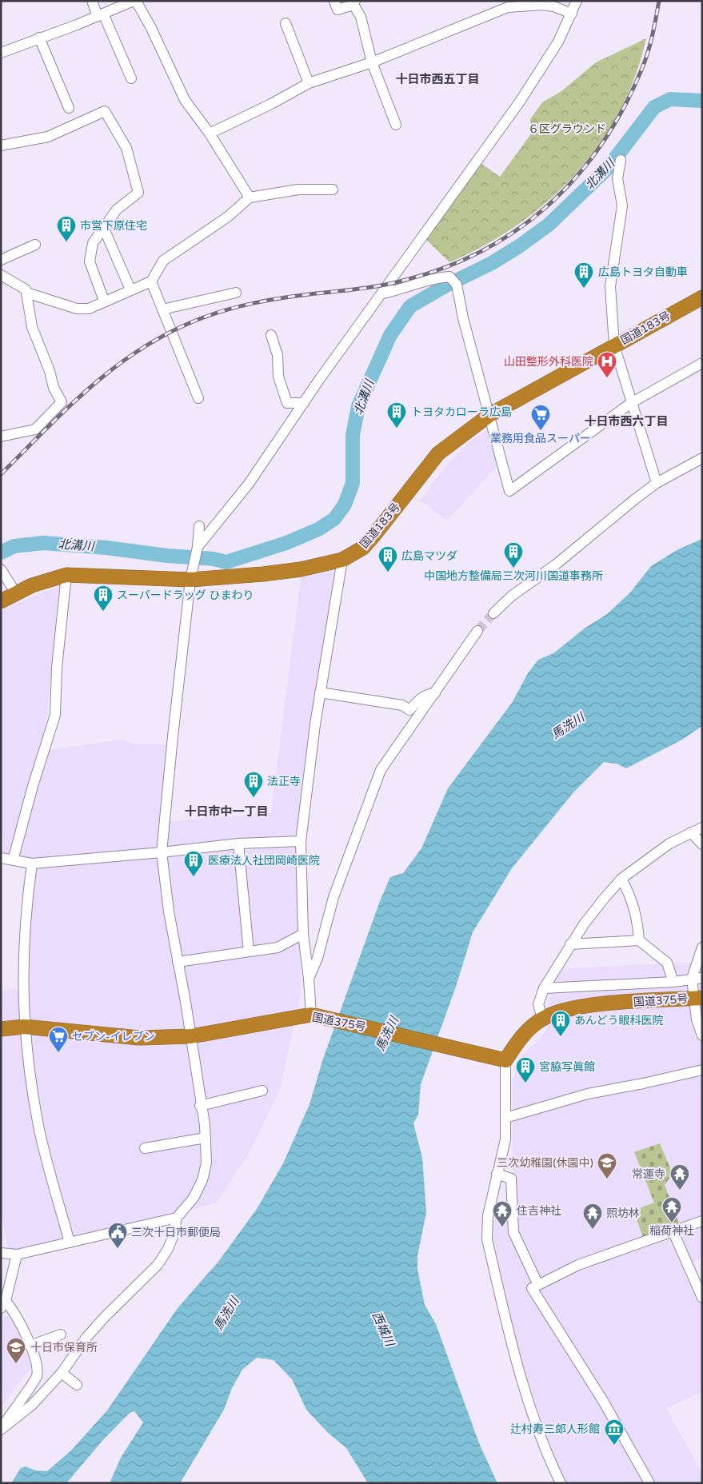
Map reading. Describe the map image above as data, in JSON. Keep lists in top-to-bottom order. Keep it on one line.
{"streets":{"highway":["国道183号","国道375号"]},"districts":["十日市西五丁目","十日市西六丁目","十日市中一丁目"],"water":["北溝川","馬洗川","西城川"],"parks":["６区グラウンド"],"places":{"building":["市営下原住宅","広島トヨタ自動車","トヨタカローラ広島","中国地方整備局三次河川国道事務所","広島マツダ","スーパードラッグ ひまわり","法正寺","医療法人社団岡崎医院","あんどう眼科医院","宮脇写眞館"],"hospital":["山田整形外科医院"],"supermarket":["業務用食品スーパー","セブン-イレブン"],"school or university":["三次幼稚園(休園中)","十日市保育所"],"temple":["常運寺","稲荷神社","住吉神社","照坊林"],"public building":["三次十日市郵便局"],"museum":["辻村寿三郎人形館"]}}
